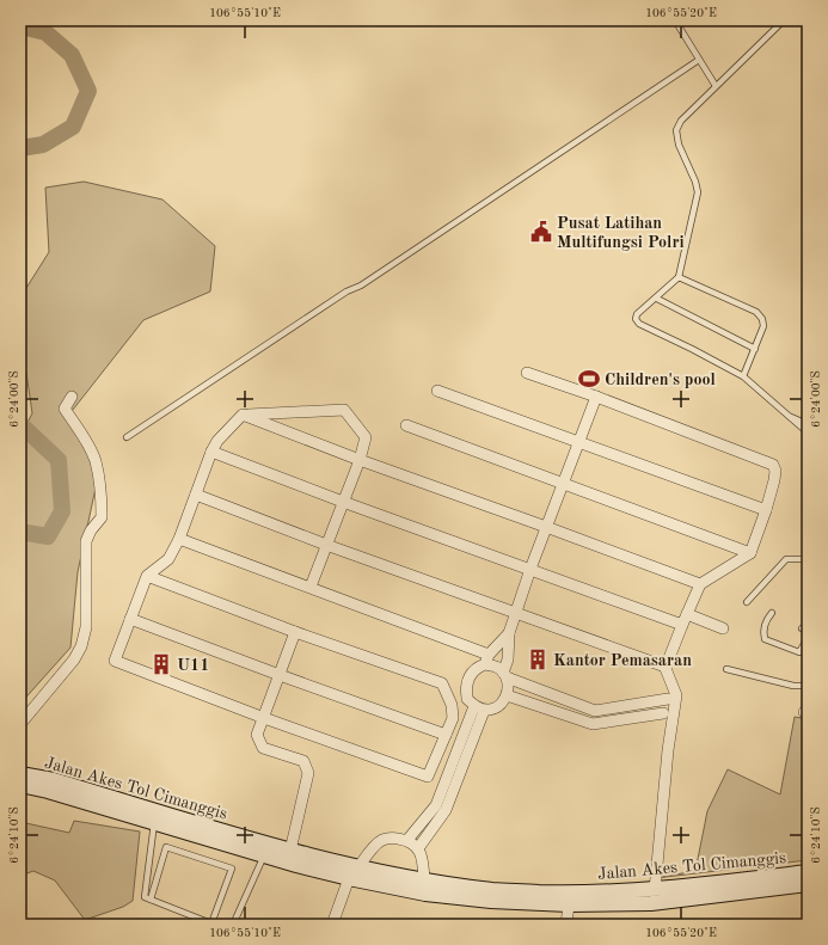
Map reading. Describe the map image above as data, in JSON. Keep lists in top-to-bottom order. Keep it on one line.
{"streets":{"main road":["Jalan Akes Tol Cimanggis"]},"places":{"public building":["Pusat Latihan Multifungsi Polri"],"sports":["Children's pool"],"building":["Kantor Pemasaran","U11"]},"coordinates":["106°55'10\"E","106°55'20\"E","6°24'00\"S","6°24'10\"S"]}
